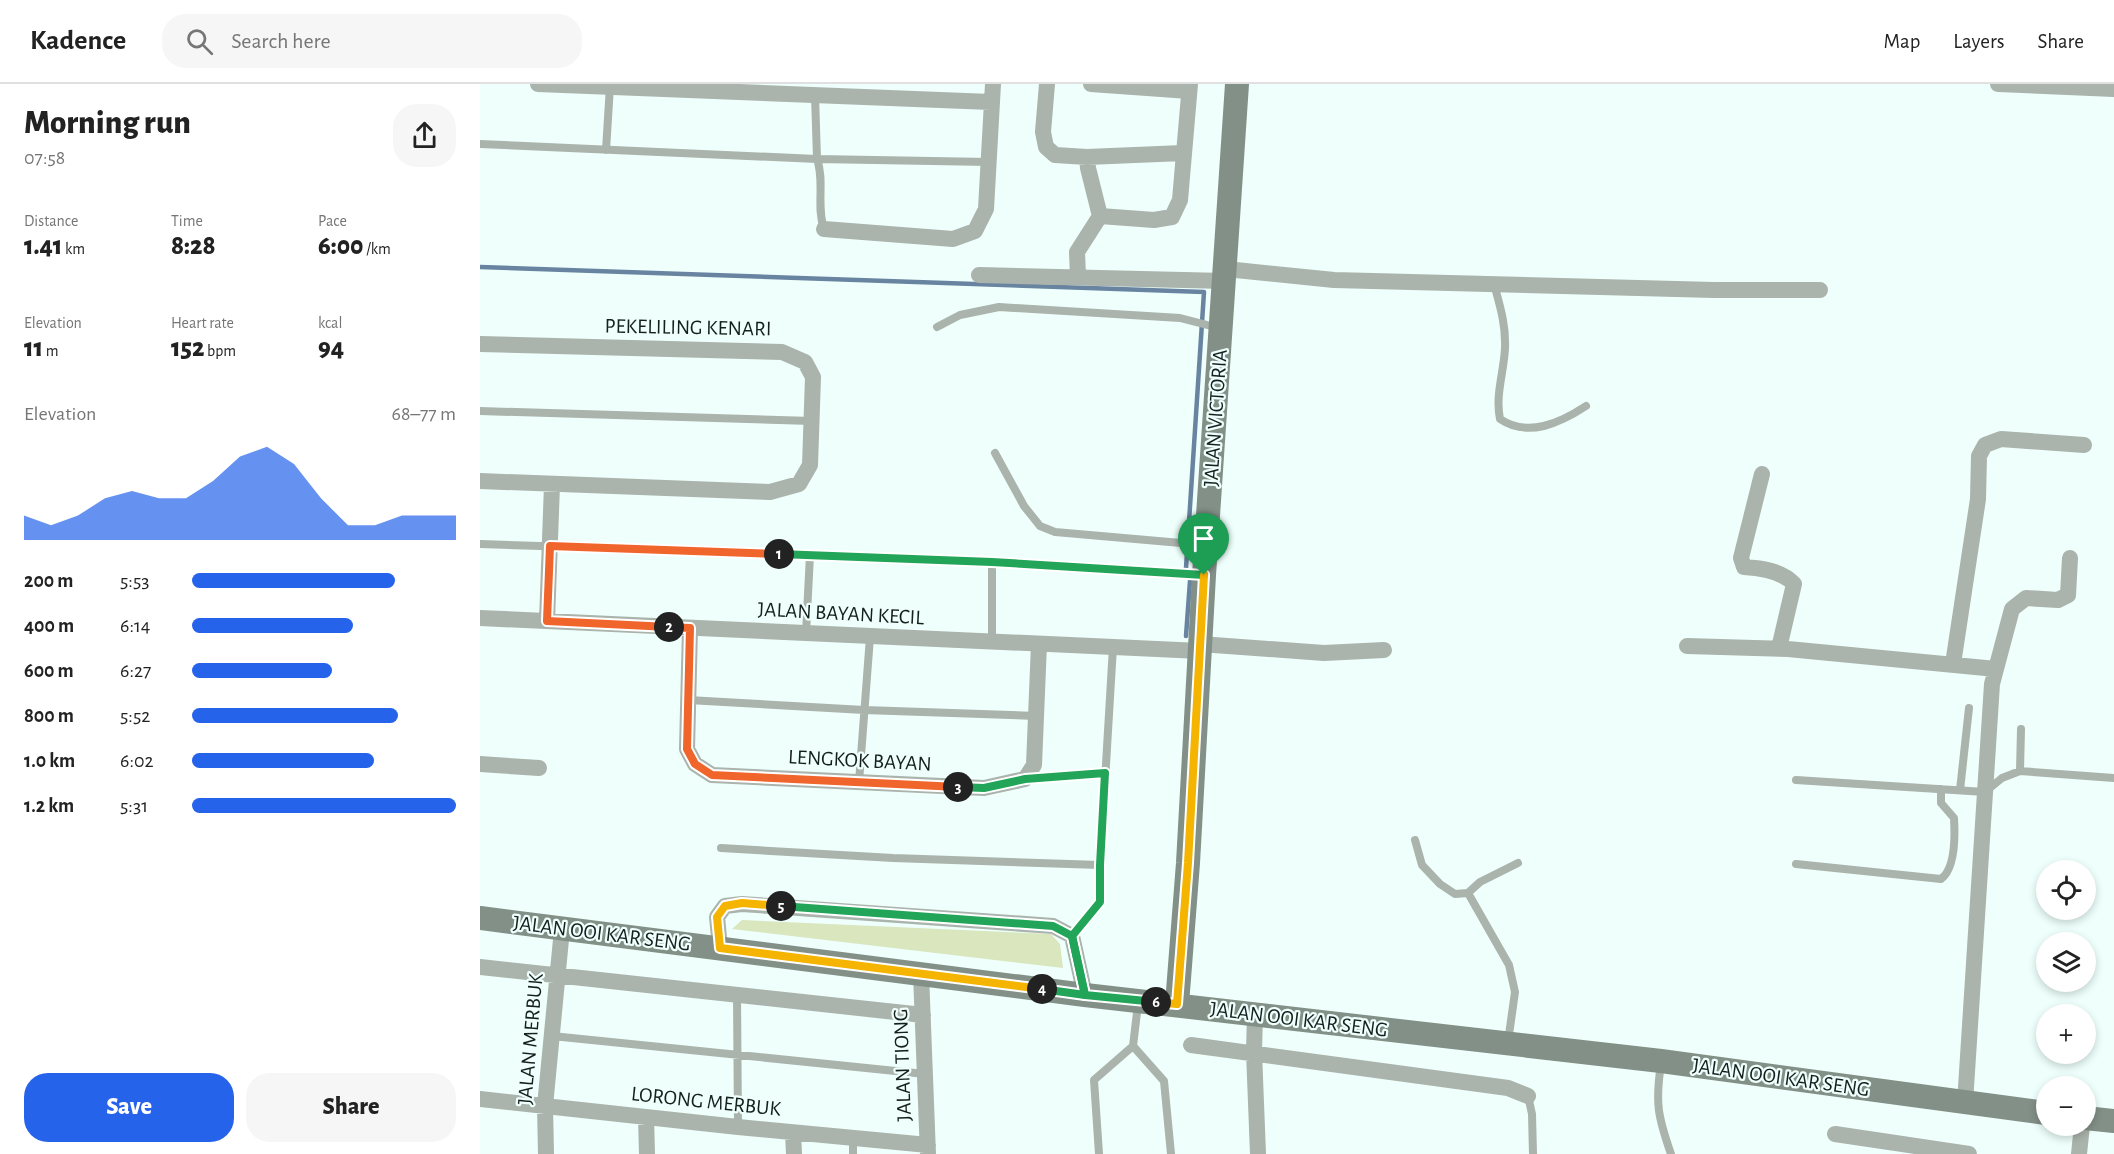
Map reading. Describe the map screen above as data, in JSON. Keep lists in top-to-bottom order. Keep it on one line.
{"streets":{"main road":["JALAN VICTORIA","JALAN OOI KAR SENG"],"street":["PEKELILING KENARI","JALAN BAYAN KECIL","LENGKOK BAYAN","JALAN MERBUK","JALAN TIONG","LORONG MERBUK"]},"crossings":[["JALAN VICTORIA","JALAN BAYAN KECIL"],["JALAN VICTORIA","JALAN OOI KAR SENG"],["JALAN BAYAN KECIL","LENGKOK BAYAN"],["JALAN OOI KAR SENG","JALAN MERBUK"],["JALAN OOI KAR SENG","JALAN TIONG"],["JALAN MERBUK","LORONG MERBUK"],["JALAN TIONG","LORONG MERBUK"]],"page":{"header":"Kadence","search":"Search here","nav":["Map","Layers","Share"],"heading":["Morning run","07:58"],"stats":[["Distance","1.41 km"],["Time","8:28"],["Pace","6:00 /km"],["Elevation","11 m"],["Heart rate","152 bpm"],["kcal","94"]],"chart":["Elevation","68–77 m"],"pins":["1","2","3","5","4","6"],"list":[{"name":"200 m","note":"5:53"},{"name":"400 m","note":"6:14"},{"name":"600 m","note":"6:27"},{"name":"800 m","note":"5:52"},{"name":"1.0 km","note":"6:02"},{"name":"1.2 km","note":"5:31"}],"map_buttons":["+","−"],"buttons":["Save","Share"]}}
